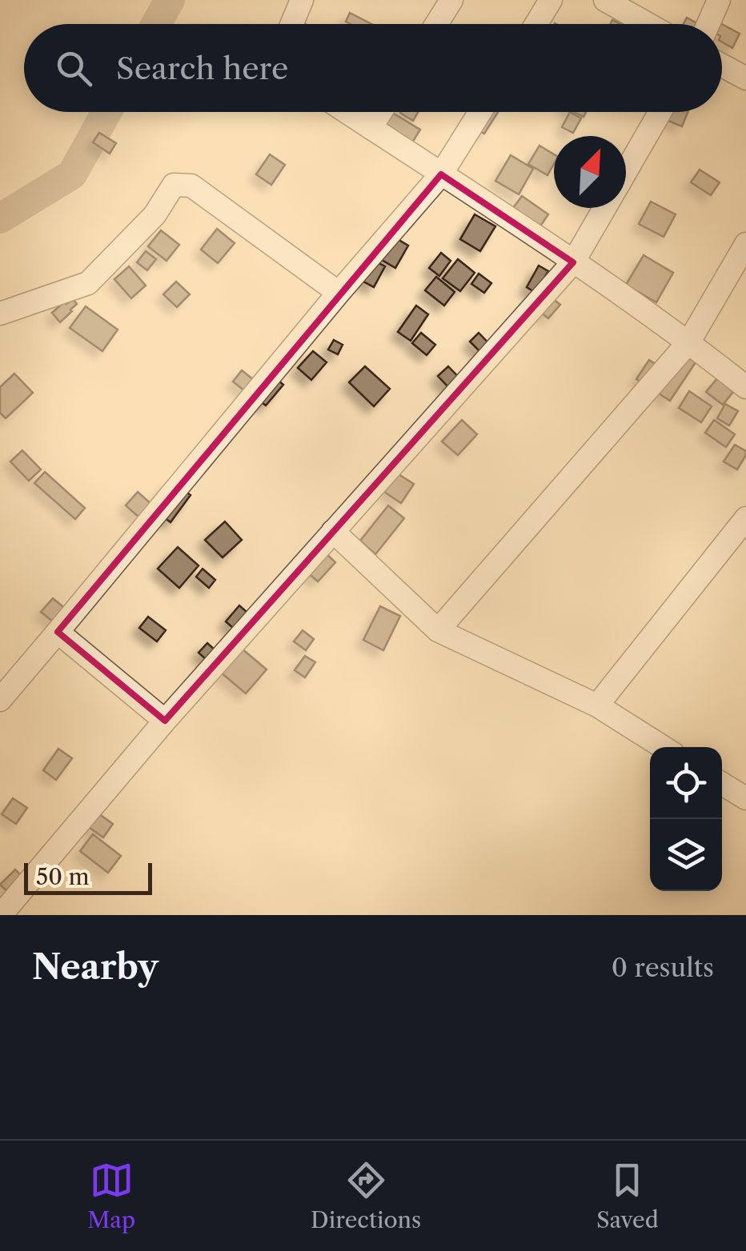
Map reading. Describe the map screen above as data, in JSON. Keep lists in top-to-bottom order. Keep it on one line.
{"scale_bar":"50 m","north":"top right","page":{"search":"Search here","scale":"50 m","heading":["Nearby","0 results"],"nav":["Map","Directions","Saved"]}}
